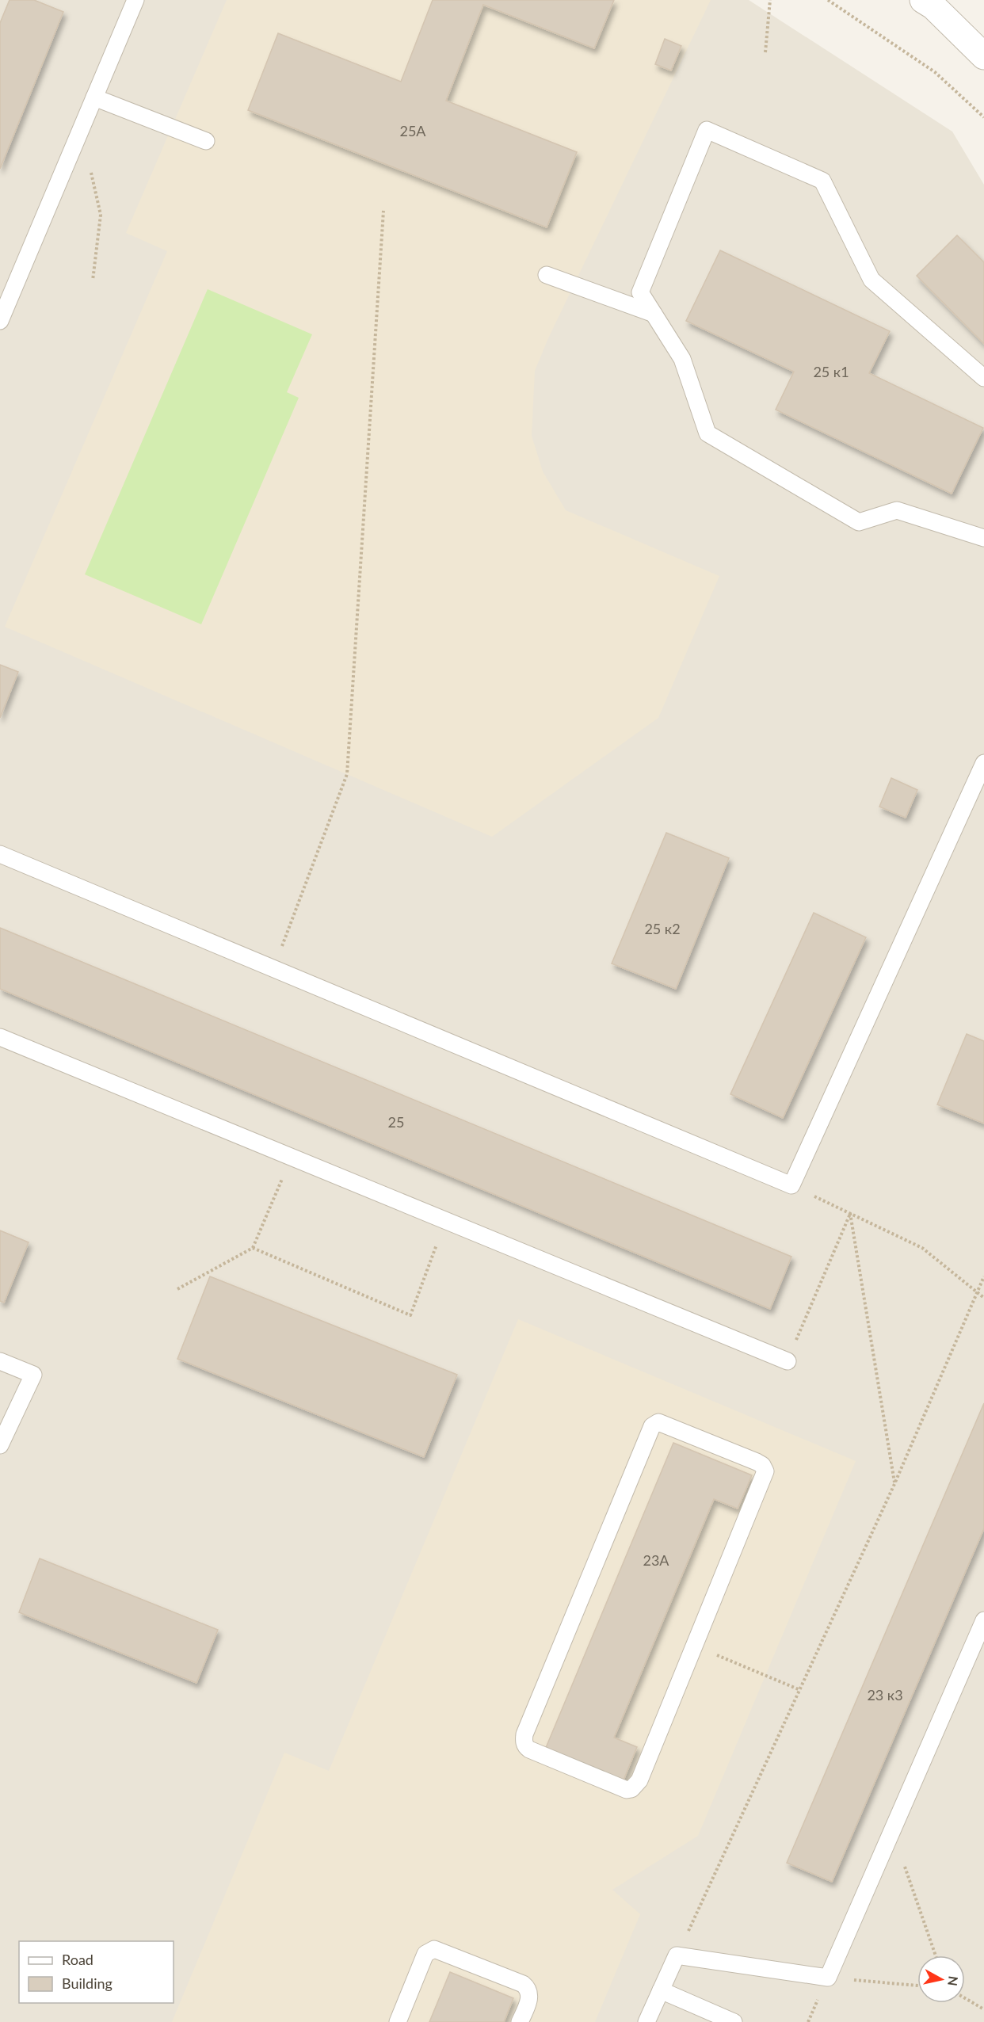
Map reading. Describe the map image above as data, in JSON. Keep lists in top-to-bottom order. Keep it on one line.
{"house_numbers":["25А","25 к1","25 к2","25","23А","23 к3"],"legend":["Road","Building"],"north":"right"}
